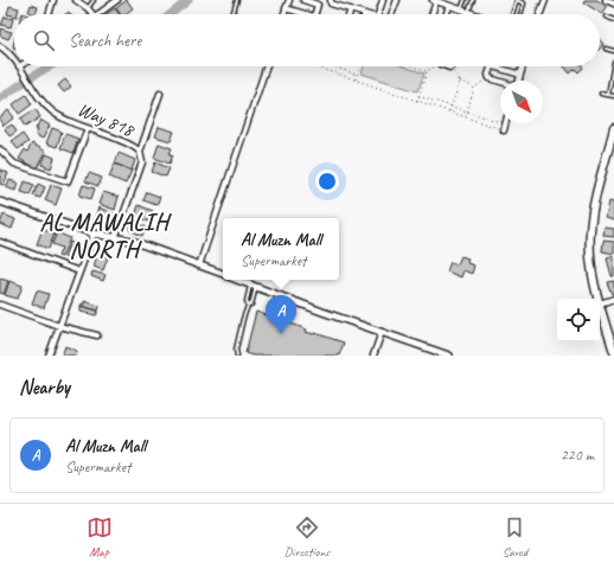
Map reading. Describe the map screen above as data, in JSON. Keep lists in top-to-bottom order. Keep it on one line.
{"streets":{"street":["Way 818"]},"districts":["AL MAWALIH NORTH"],"north":"bottom right","page":{"search":"Search here","popup":["Al Muzn Mall","Supermarket"],"pins":"A","heading":"Nearby","list":[{"mark":"A","name":"Al Muzn Mall","note":"Supermarket","value":"220 m"}],"nav":["Map","Directions","Saved"]}}
